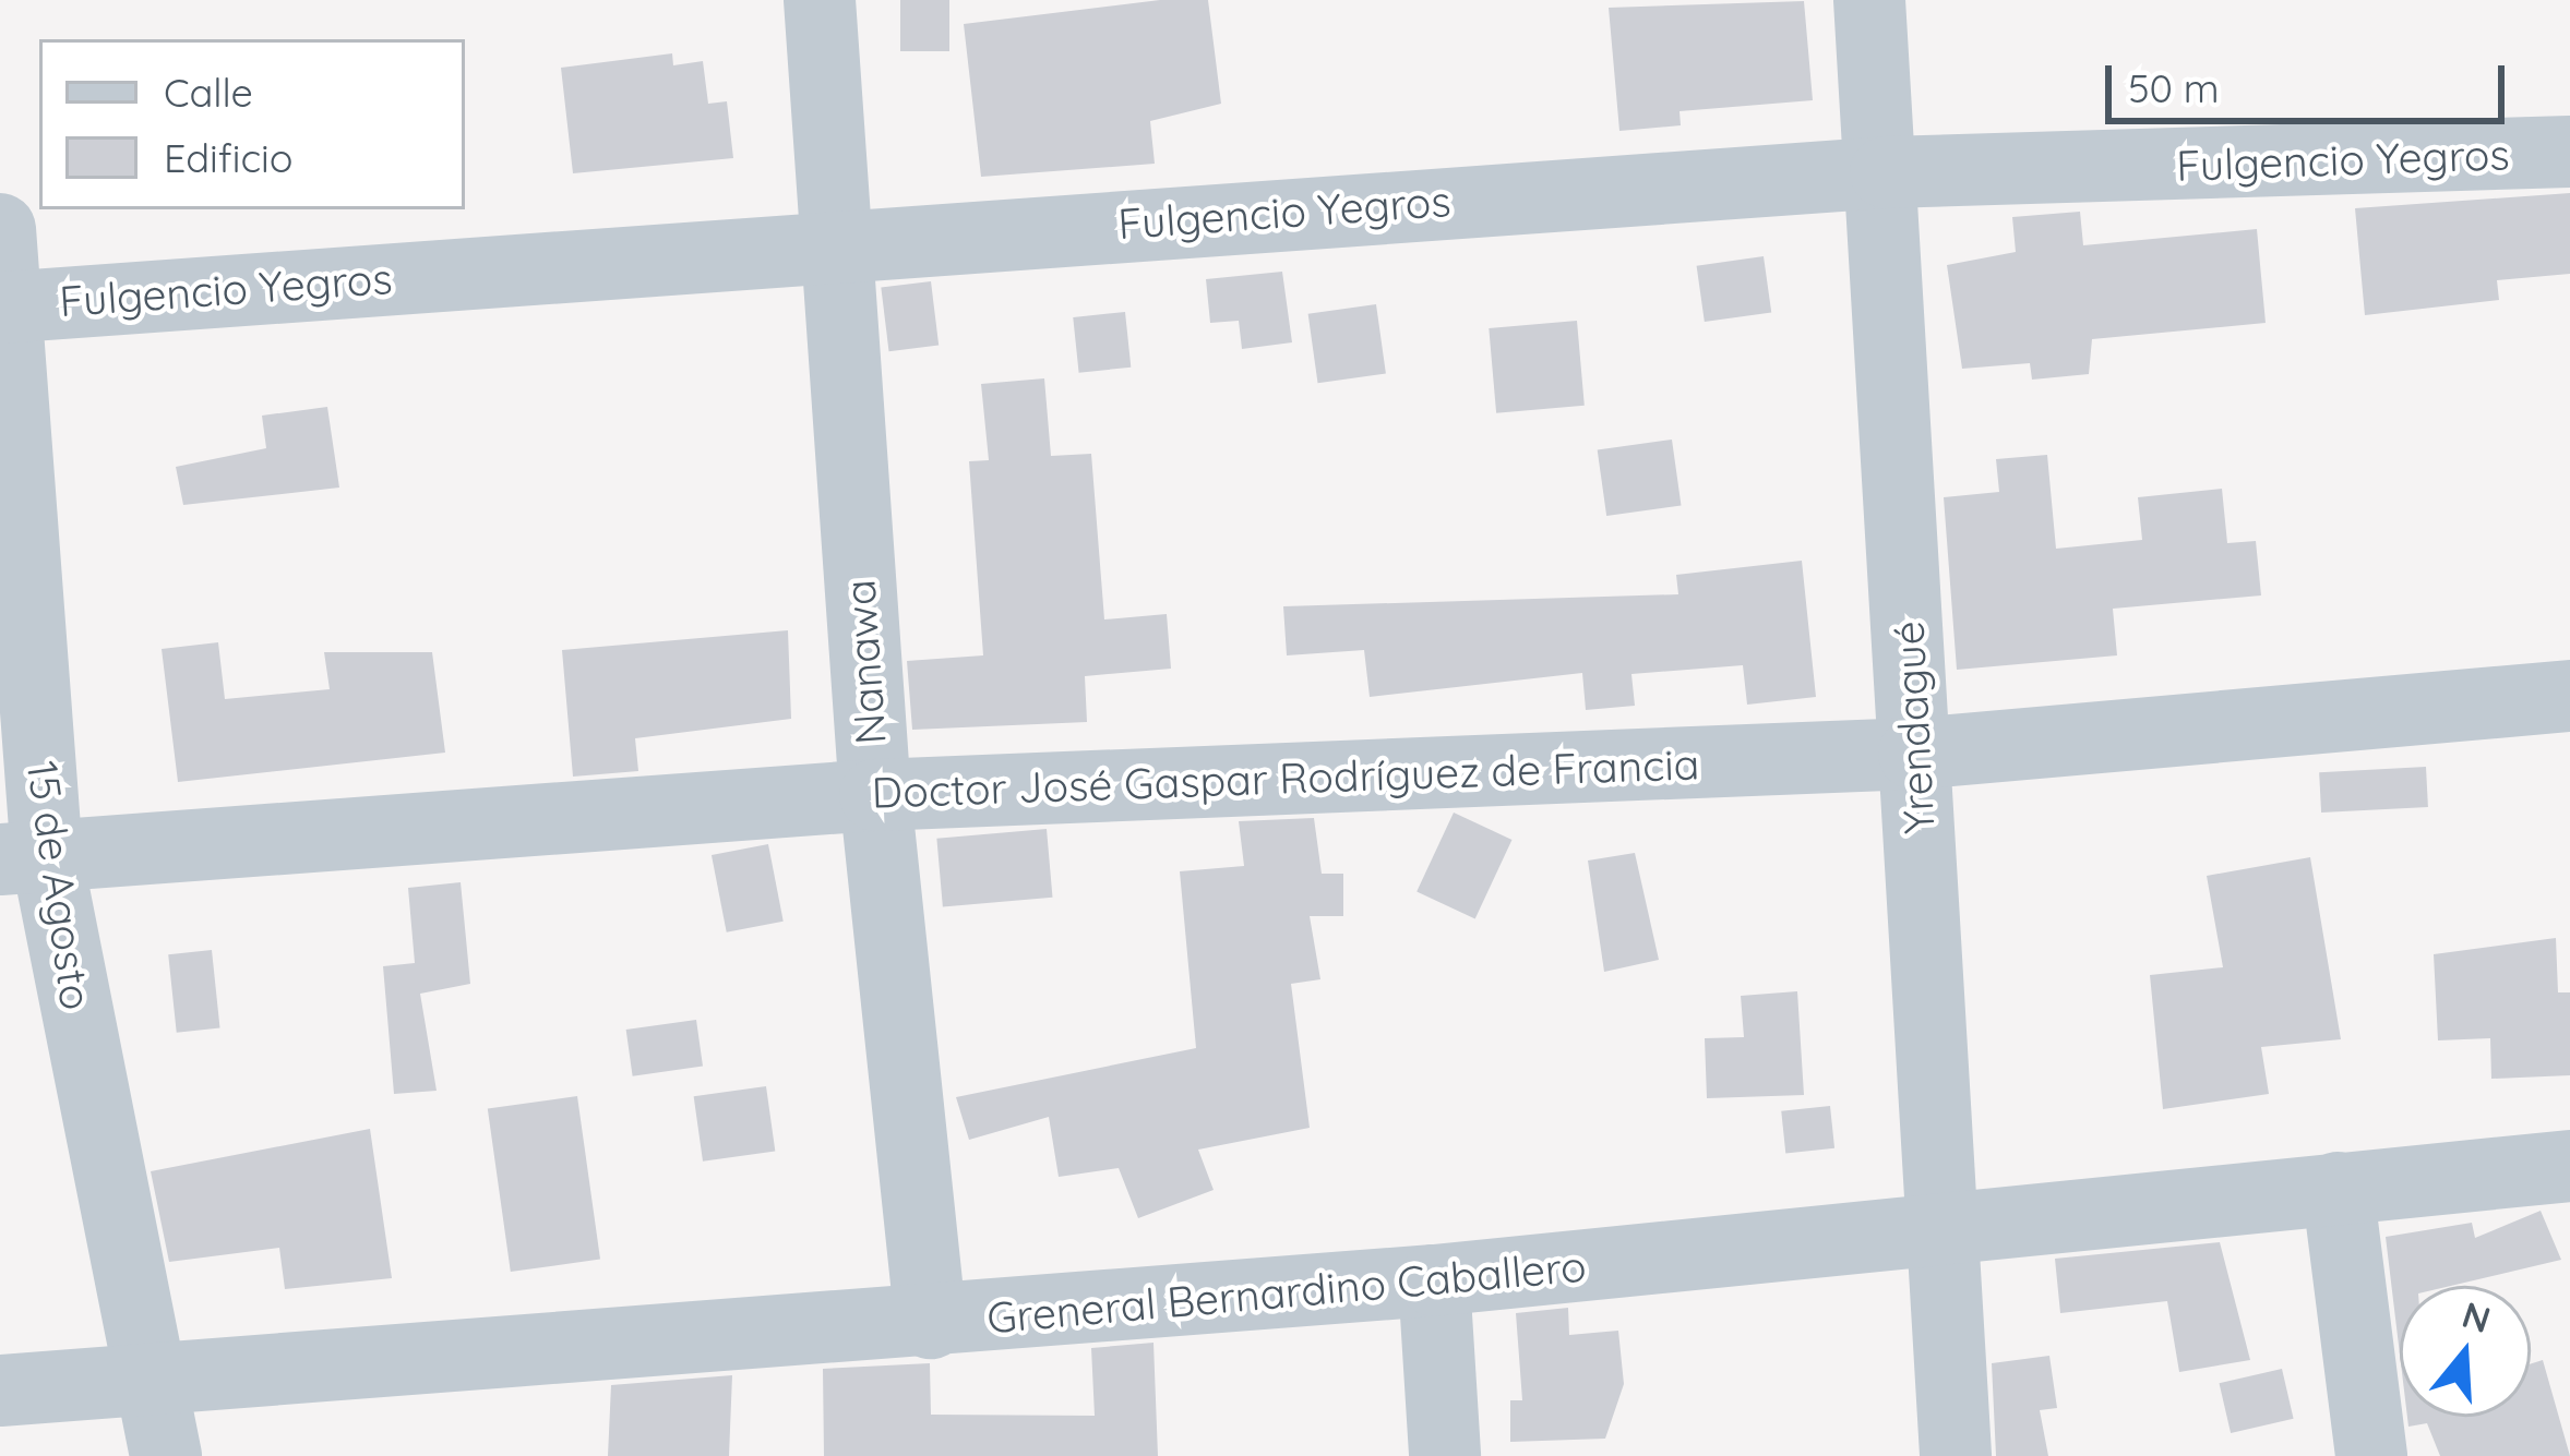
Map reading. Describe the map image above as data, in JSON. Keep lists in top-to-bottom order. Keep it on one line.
{"streets":{"street":["Fulgencio Yegros","Nanawa","Yrendagué","Doctor José Gaspar Rodríguez de Francia","15 de Agosto","Greneral Bernardino Caballero"]},"crossings":[["Fulgencio Yegros","Nanawa"],["Fulgencio Yegros","Yrendagué"],["Fulgencio Yegros","15 de Agosto"],["Nanawa","Doctor José Gaspar Rodríguez de Francia"],["Nanawa","Greneral Bernardino Caballero"],["Yrendagué","Doctor José Gaspar Rodríguez de Francia"],["Yrendagué","Greneral Bernardino Caballero"],["Doctor José Gaspar Rodríguez de Francia","15 de Agosto"],["15 de Agosto","Greneral Bernardino Caballero"]],"legend":["Calle","Edificio"],"scale_bar":"50 m","north":"top"}
